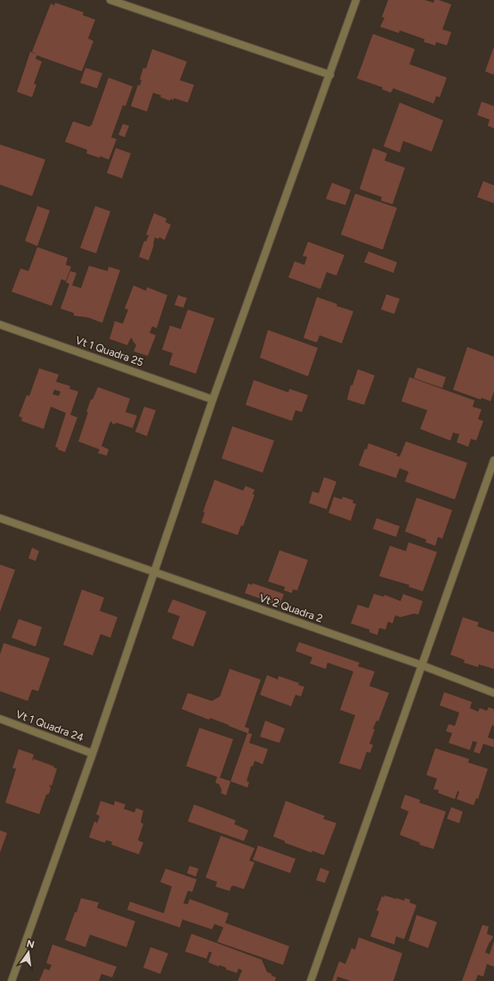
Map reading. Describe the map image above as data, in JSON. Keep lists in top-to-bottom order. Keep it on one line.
{"streets":{"street":["Vt 1 Quadra 25","Vt 2 Quadra 2","Vt 1 Quadra 24"]},"north":"top"}
